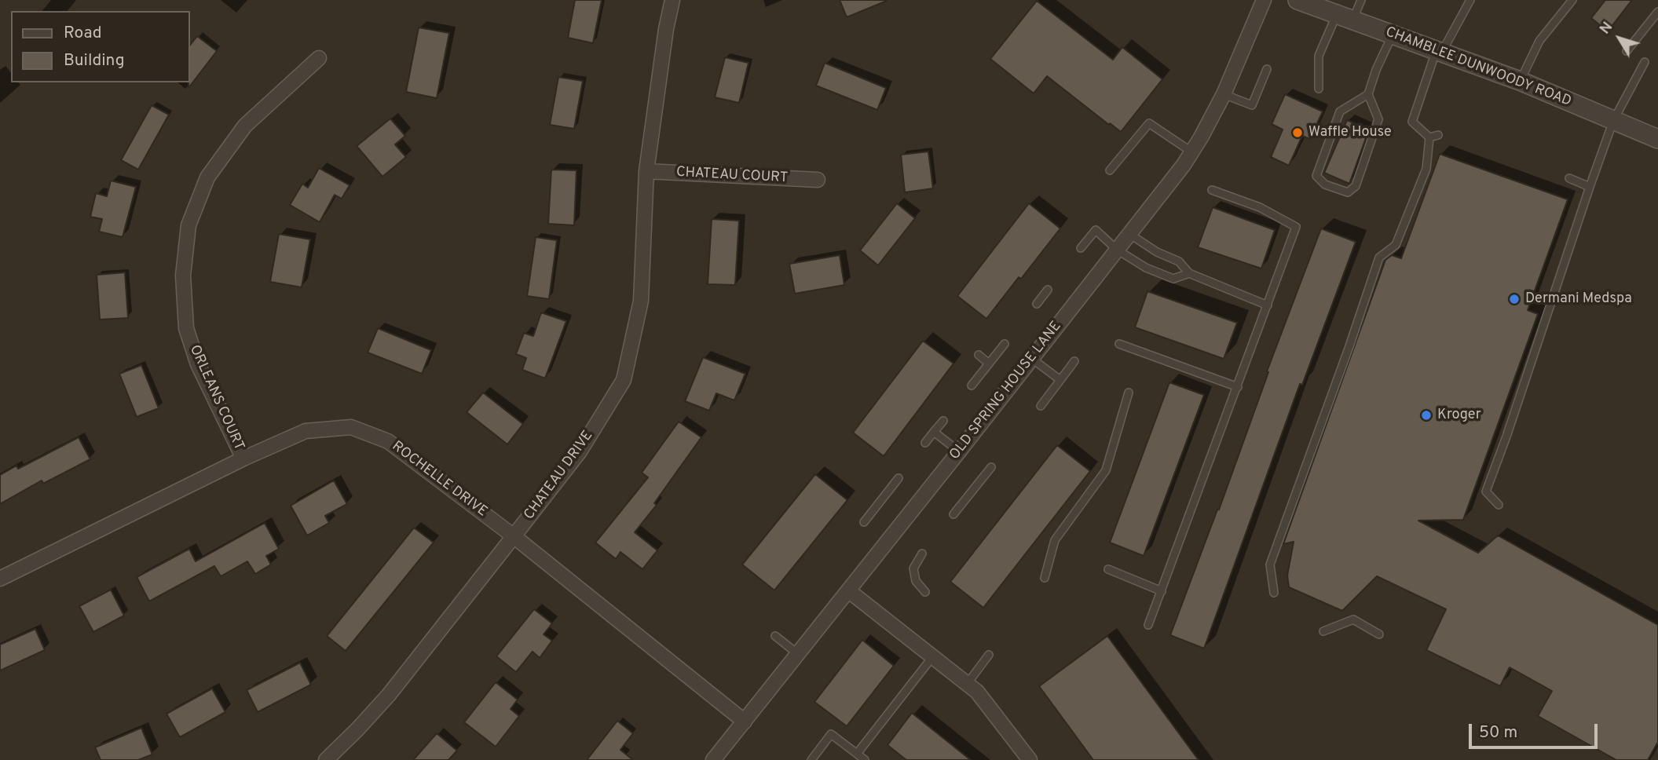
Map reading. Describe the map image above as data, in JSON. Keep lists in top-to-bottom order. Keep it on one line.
{"streets":{"street":["CHAMBLEE DUNWOODY ROAD","CHATEAU COURT","OLD SPRING HOUSE LANE","ORLEANS COURT","CHATEAU DRIVE","ROCHELLE DRIVE"]},"crossings":[["CHATEAU COURT","CHATEAU DRIVE"],["OLD SPRING HOUSE LANE","ROCHELLE DRIVE"],["ORLEANS COURT","ROCHELLE DRIVE"],["CHATEAU DRIVE","ROCHELLE DRIVE"]],"places":["Waffle House","Dermani Medspa","Kroger"],"legend":["Road","Building"],"scale_bar":"50 m","north":"top left"}
